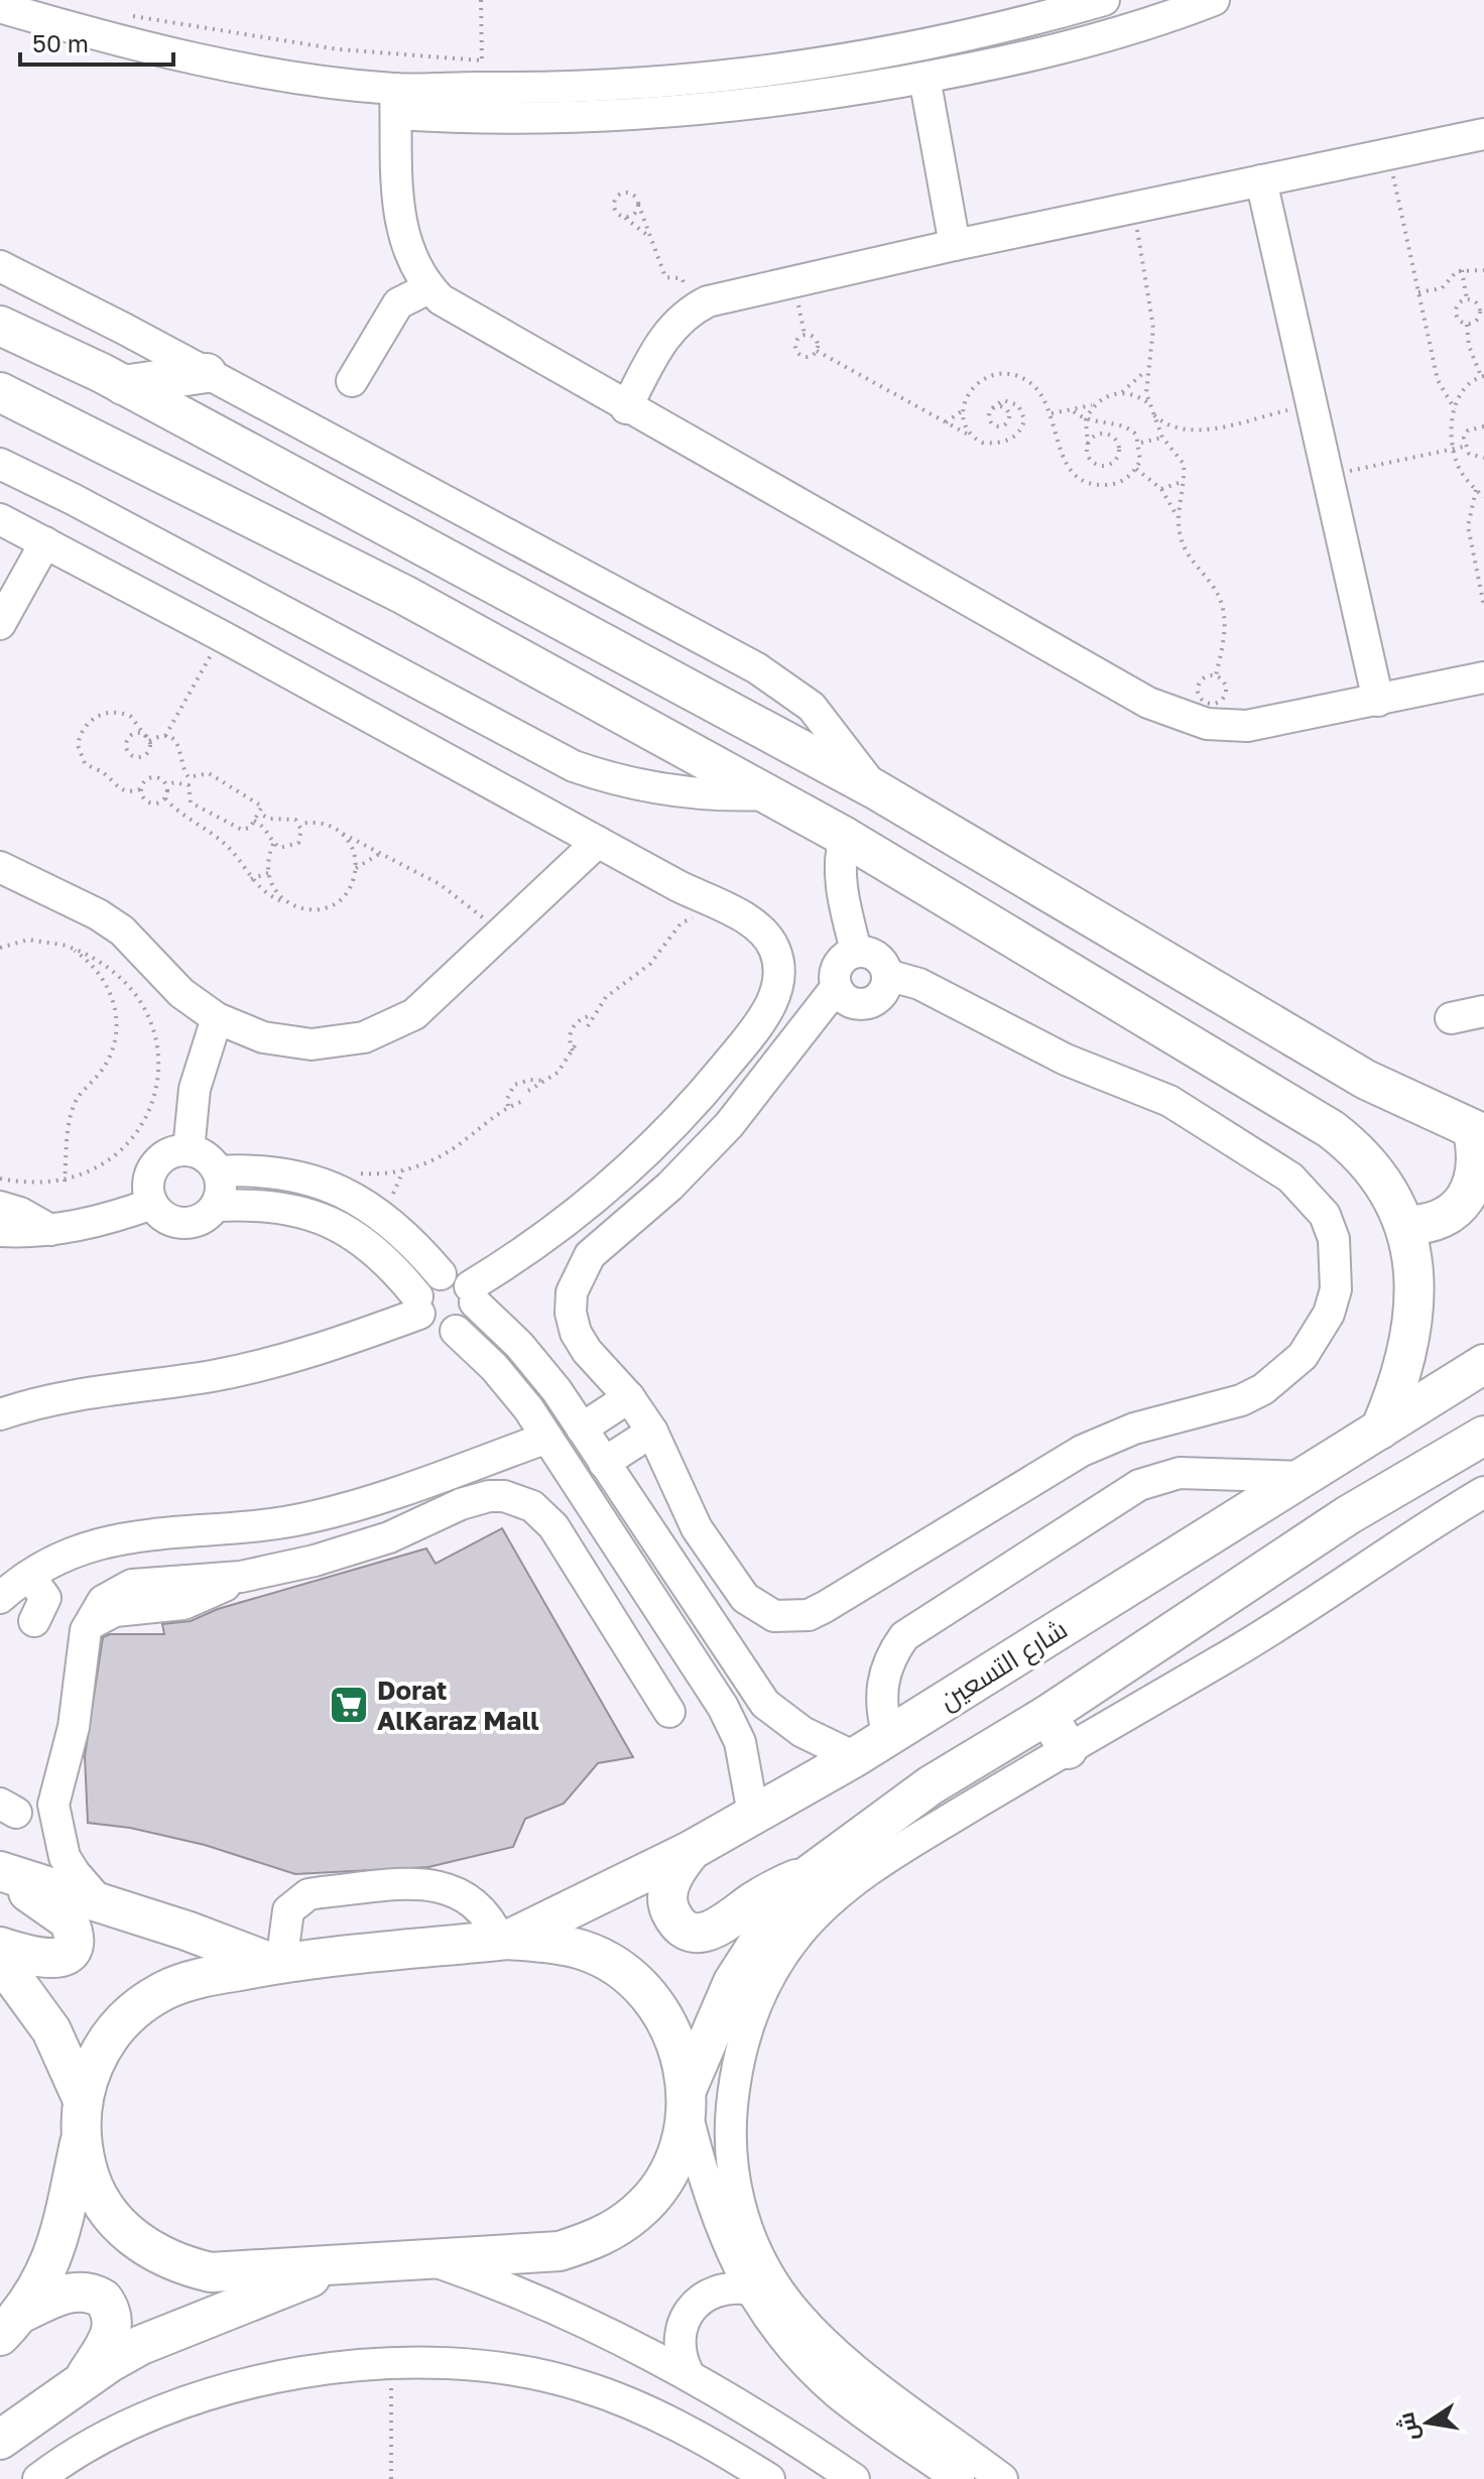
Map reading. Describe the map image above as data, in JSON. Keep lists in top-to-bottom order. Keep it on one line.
{"streets":{"main road":["شارع التسعين"]},"places":{"supermarket":["Dorat AlKaraz Mall"]},"scale_bar":"50 m","north":"left"}
